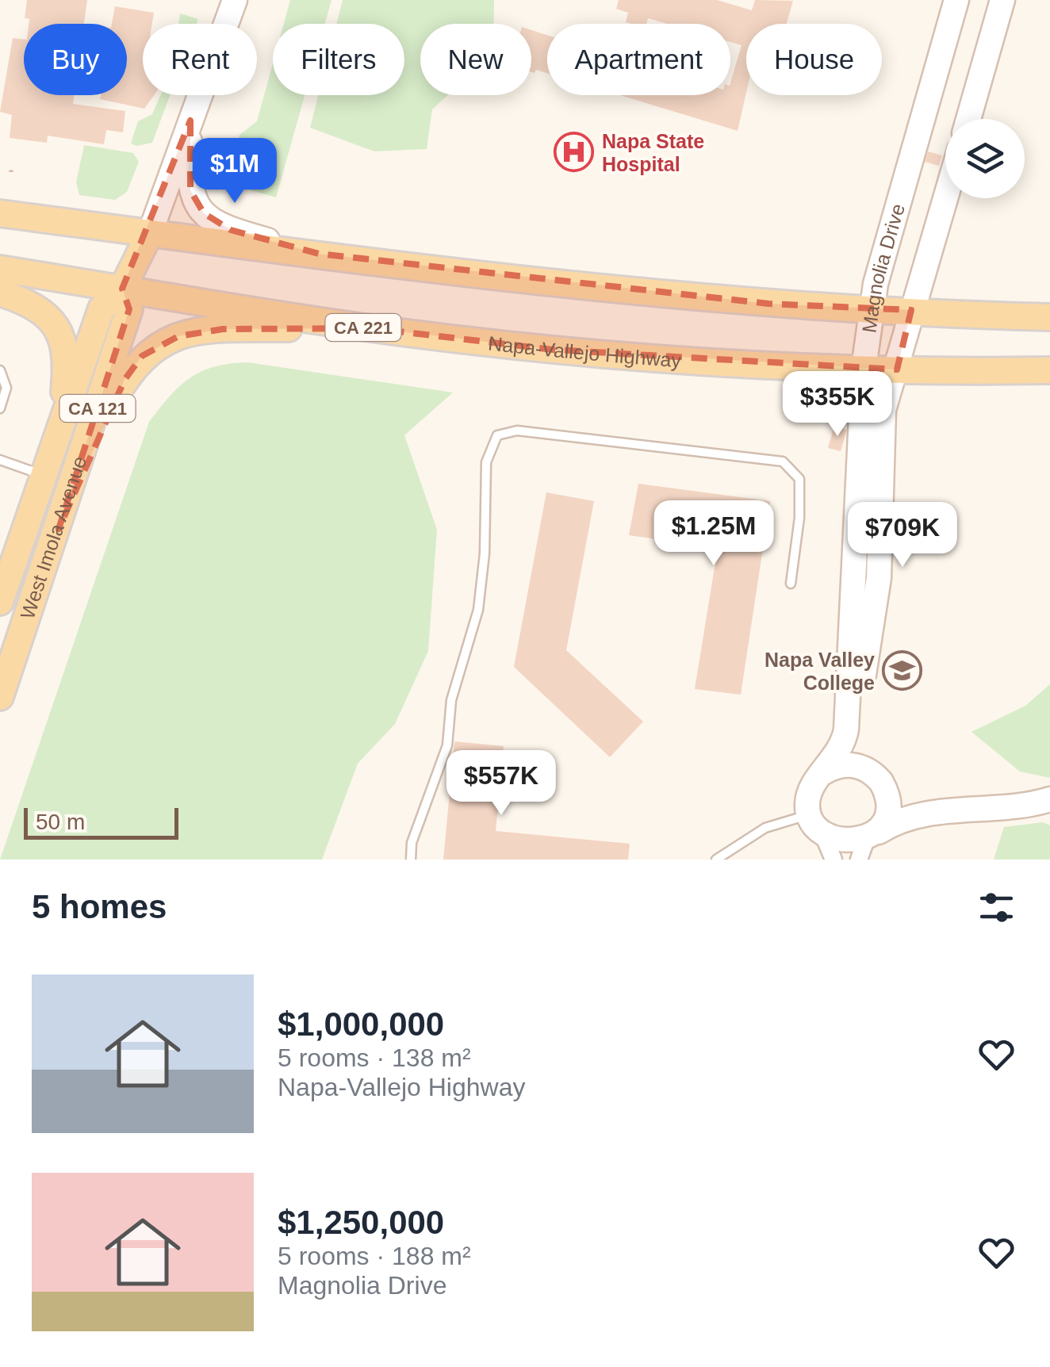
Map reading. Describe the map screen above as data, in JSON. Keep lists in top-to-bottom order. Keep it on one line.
{"streets":{"main road":["CA 221","Napa-Vallejo Highway","CA 121","West Imola Avenue"],"street":["Magnolia Drive"]},"crossings":[["Magnolia Drive","Napa-Vallejo Highway"],["CA 221","Napa-Vallejo Highway"],["CA 221","West Imola Avenue"],["Napa-Vallejo Highway","West Imola Avenue"],["CA 121","West Imola Avenue"]],"places":{"hospital":["Napa State Hospital"],"school or university":["Napa Valley College"]},"scale_bar":"50 m","page":{"chip":["Buy","Rent","Filters","New","Apartment","House"],"price":["$1M","$355K","$1.25M","$709K","$557K"],"scale":"50 m","heading":"5 homes","list":[{"name":"$1,000,000","note":"5 rooms · 138 m² · Napa-Vallejo Highway"},{"name":"$1,250,000","note":"5 rooms · 188 m² · Magnolia Drive"}]}}
